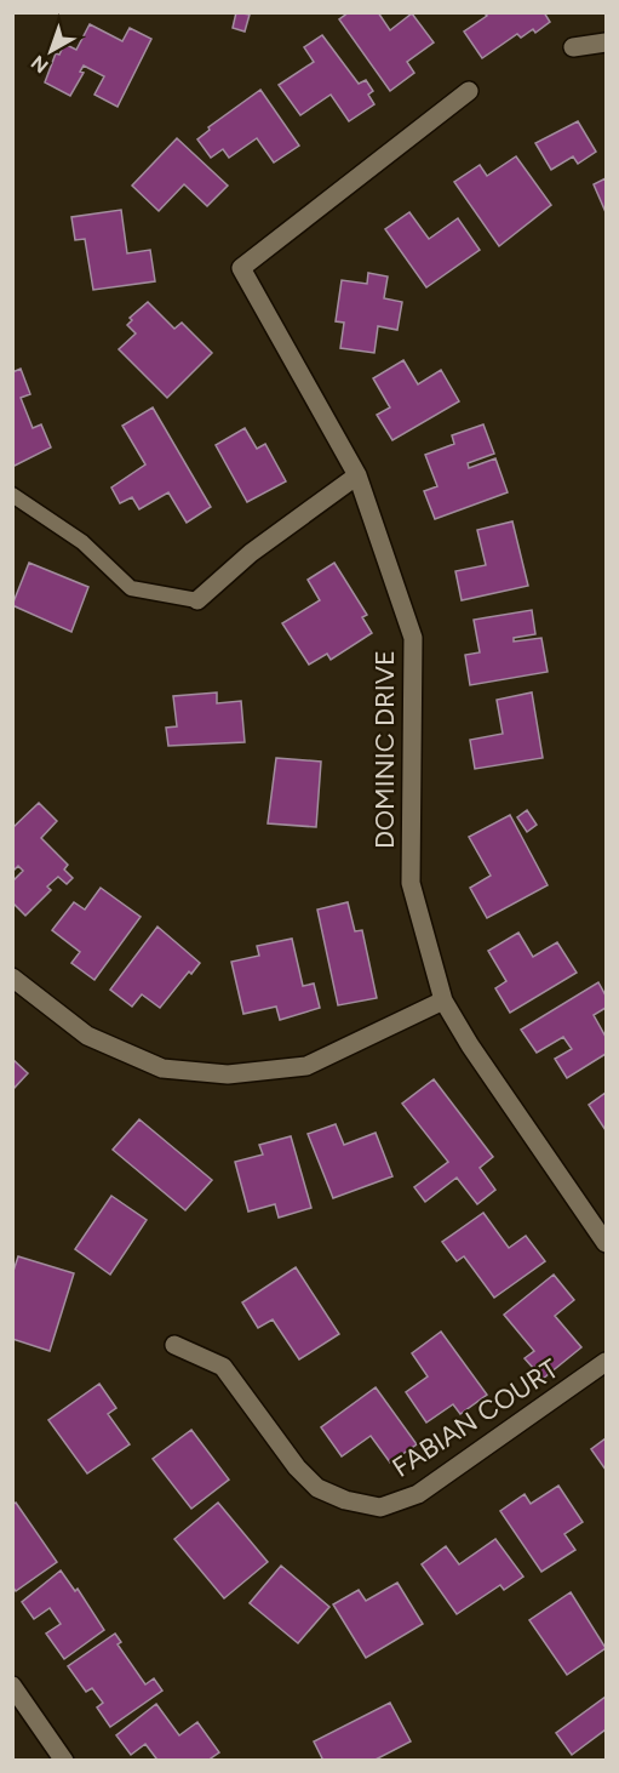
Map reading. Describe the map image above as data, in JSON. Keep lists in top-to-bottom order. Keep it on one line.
{"streets":{"street":["DOMINIC DRIVE","FABIAN COURT"]},"north":"bottom left"}
